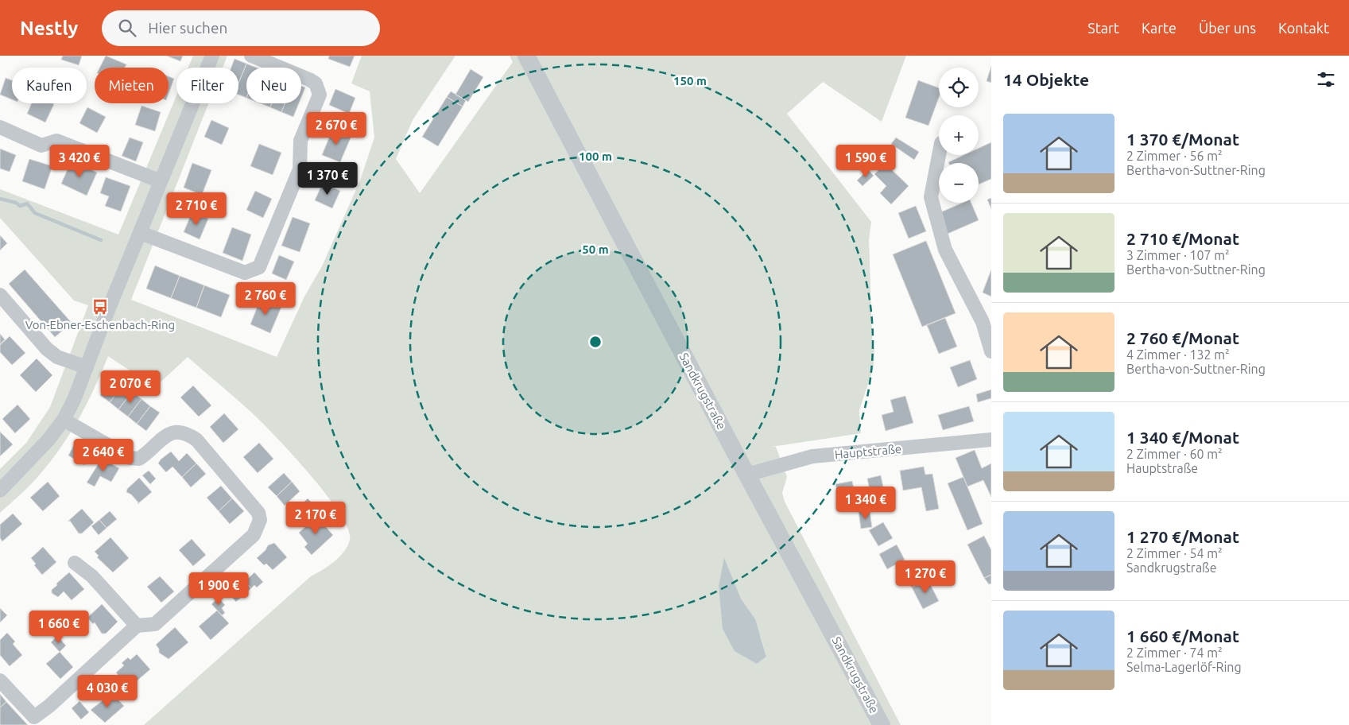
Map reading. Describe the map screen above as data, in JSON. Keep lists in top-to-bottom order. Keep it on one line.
{"streets":{"street":["Sandkrugstraße","Hauptstraße"]},"crossings":[["Sandkrugstraße","Hauptstraße"]],"places":{"bus stop":["Von-Ebner-Eschenbach-Ring"]},"page":{"header":"Nestly","search":"Hier suchen","nav":["Start","Karte","Über uns","Kontakt"],"heading":"14 Objekte","map_buttons":["+","−"],"chip":["Kaufen","Mieten","Filter","Neu"],"list":[{"name":"1 370 €/Monat","note":"2 Zimmer · 56 m² · Bertha-von-Suttner-Ring"},{"name":"2 710 €/Monat","note":"3 Zimmer · 107 m² · Bertha-von-Suttner-Ring"},{"name":"2 760 €/Monat","note":"4 Zimmer · 132 m² · Bertha-von-Suttner-Ring"},{"name":"1 340 €/Monat","note":"2 Zimmer · 60 m² · Hauptstraße"},{"name":"1 270 €/Monat","note":"2 Zimmer · 54 m² · Sandkrugstraße"},{"name":"1 660 €/Monat","note":"2 Zimmer · 74 m² · Selma-Lagerlöf-Ring"}],"price":["2 670 €","3 420 €","1 590 €","1 370 €","2 710 €","2 760 €","2 070 €","2 640 €","1 340 €","2 170 €","1 270 €","1 900 €","1 660 €","4 030 €"]},"rings":["150 m","100 m","50 m"]}
